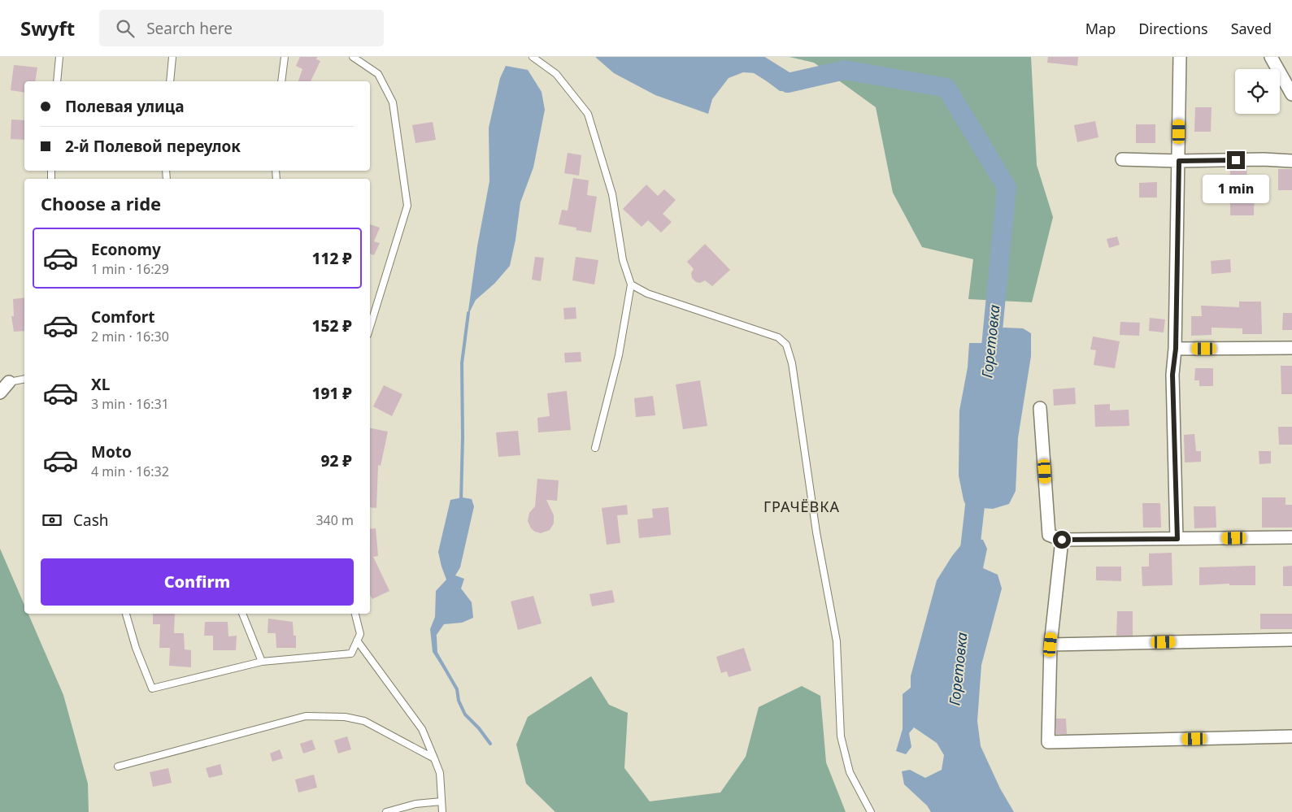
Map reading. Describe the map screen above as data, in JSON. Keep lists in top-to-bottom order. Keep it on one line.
{"districts":["ГРАЧЁВКА"],"water":["Горетовка"],"page":{"header":"Swyft","search":"Search here","nav":["Map","Directions","Saved"],"banner":["Полевая улица","2-й Полевой переулок"],"bubble":"1 min","heading":"Choose a ride","list":[{"name":"Economy","note":"1 min · 16:29","value":"112 ₽"},{"name":"Comfort","note":"2 min · 16:30","value":"152 ₽"},{"name":"XL","note":"3 min · 16:31","value":"191 ₽"},{"name":"Moto","note":"4 min · 16:32","value":"92 ₽"}],"pay":["Cash","340 m"],"buttons":"Confirm"}}
